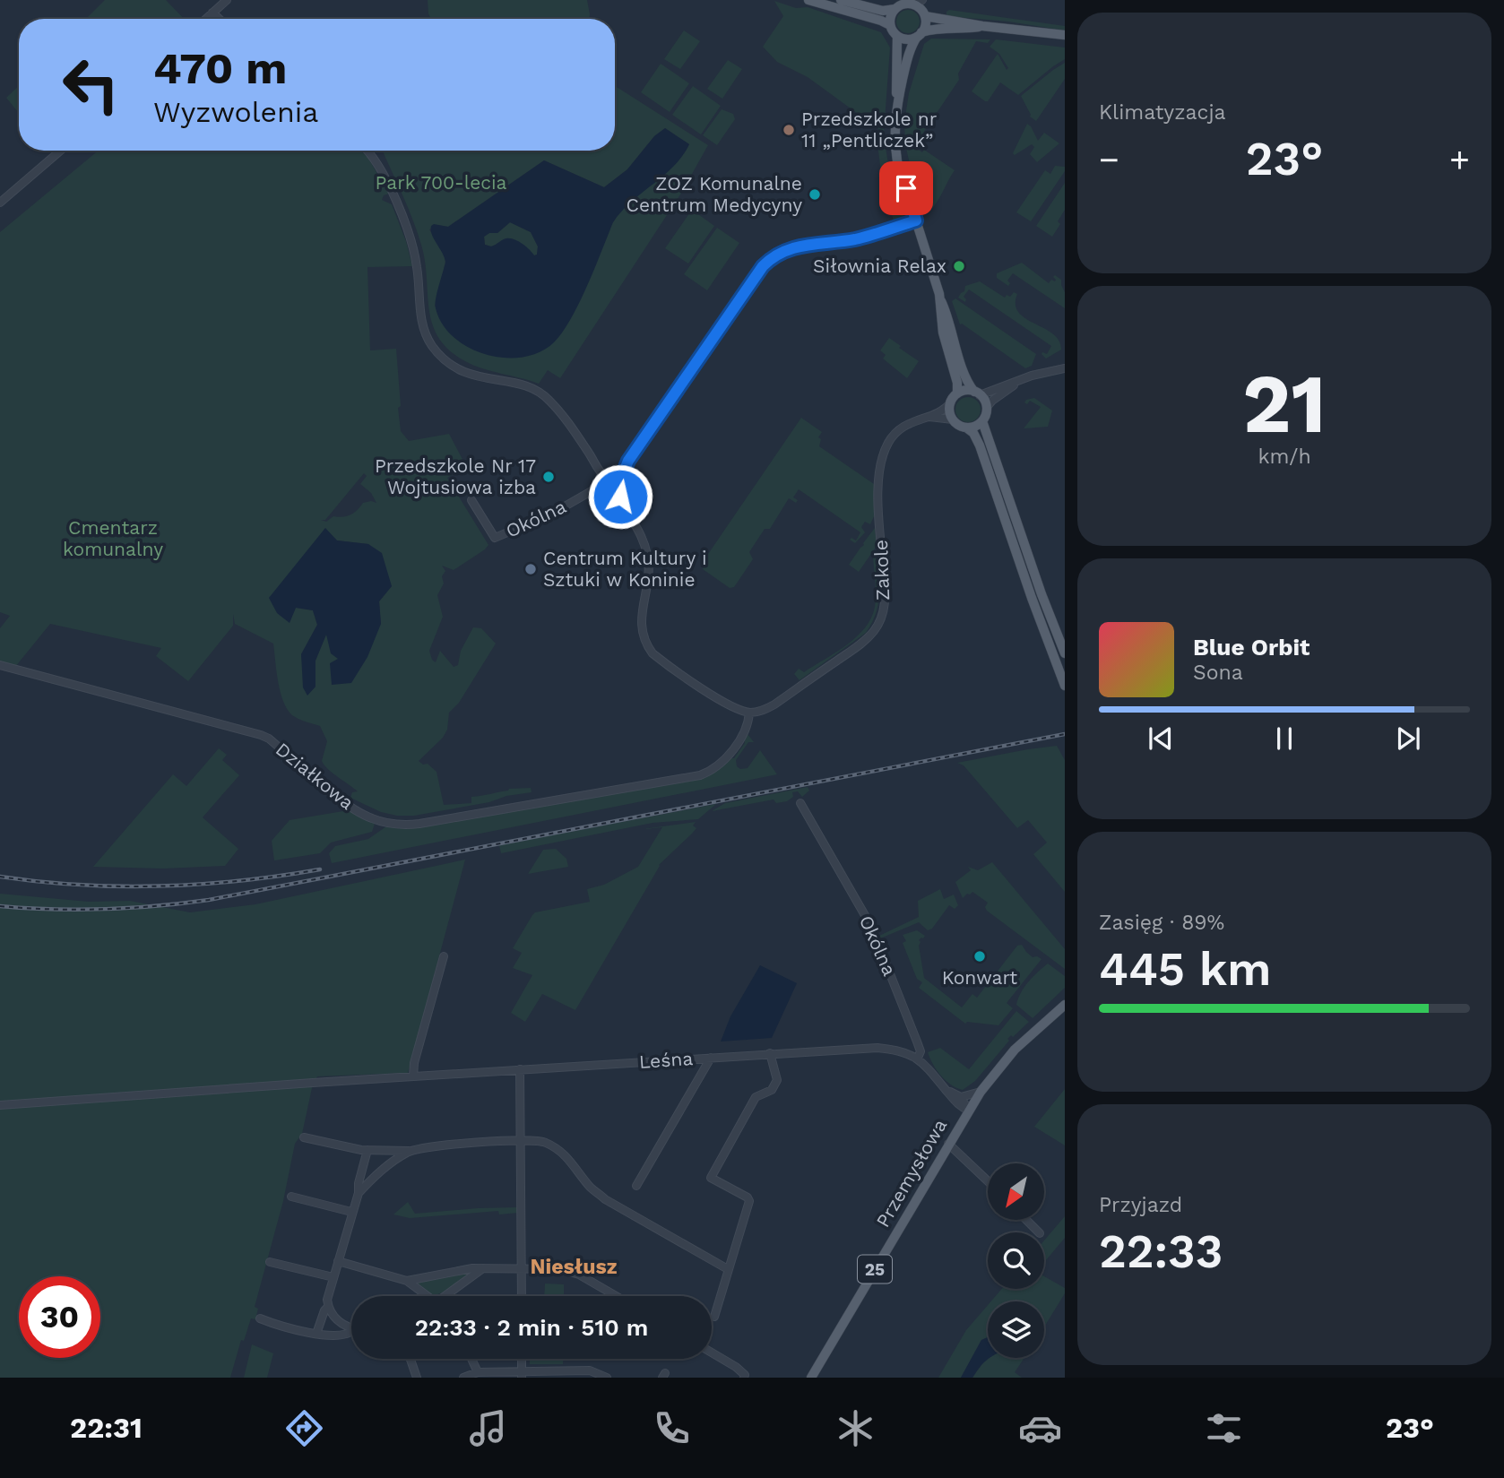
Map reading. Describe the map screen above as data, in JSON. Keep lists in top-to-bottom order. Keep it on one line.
{"streets":{"main road":["Przemysłowa","25"],"street":["Okólna","Zakole","Działkowa","Leśna"]},"crossings":[["Okólna","Leśna"],["Okólna","Przemysłowa"],["Zakole","Działkowa"]],"districts":["Niesłusz"],"parks":["Park 700-lecia","Cmentarz komunalny"],"places":["Przedszkole nr 11 „Pentliczek”","ZOZ Komunalne Centrum Medycyny","Siłownia Relax","Przedszkole Nr 17 Wojtusiowa izba","Centrum Kultury i Sztuki w Koninie","Konwart"],"north":"bottom left","page":{"tile":["Klimatyzacja",["21","km/h"],["Zasięg · 89%","445 km"],["Przyjazd","22:33"]],"turn":["470 m","Wyzwolenia"],"heat":["−","23°","+"],"song":["Blue Orbit","Sona"],"limit":"30","trip":"22:33 · 2 min · 510 m","tabs":["22:31","23°"]}}
